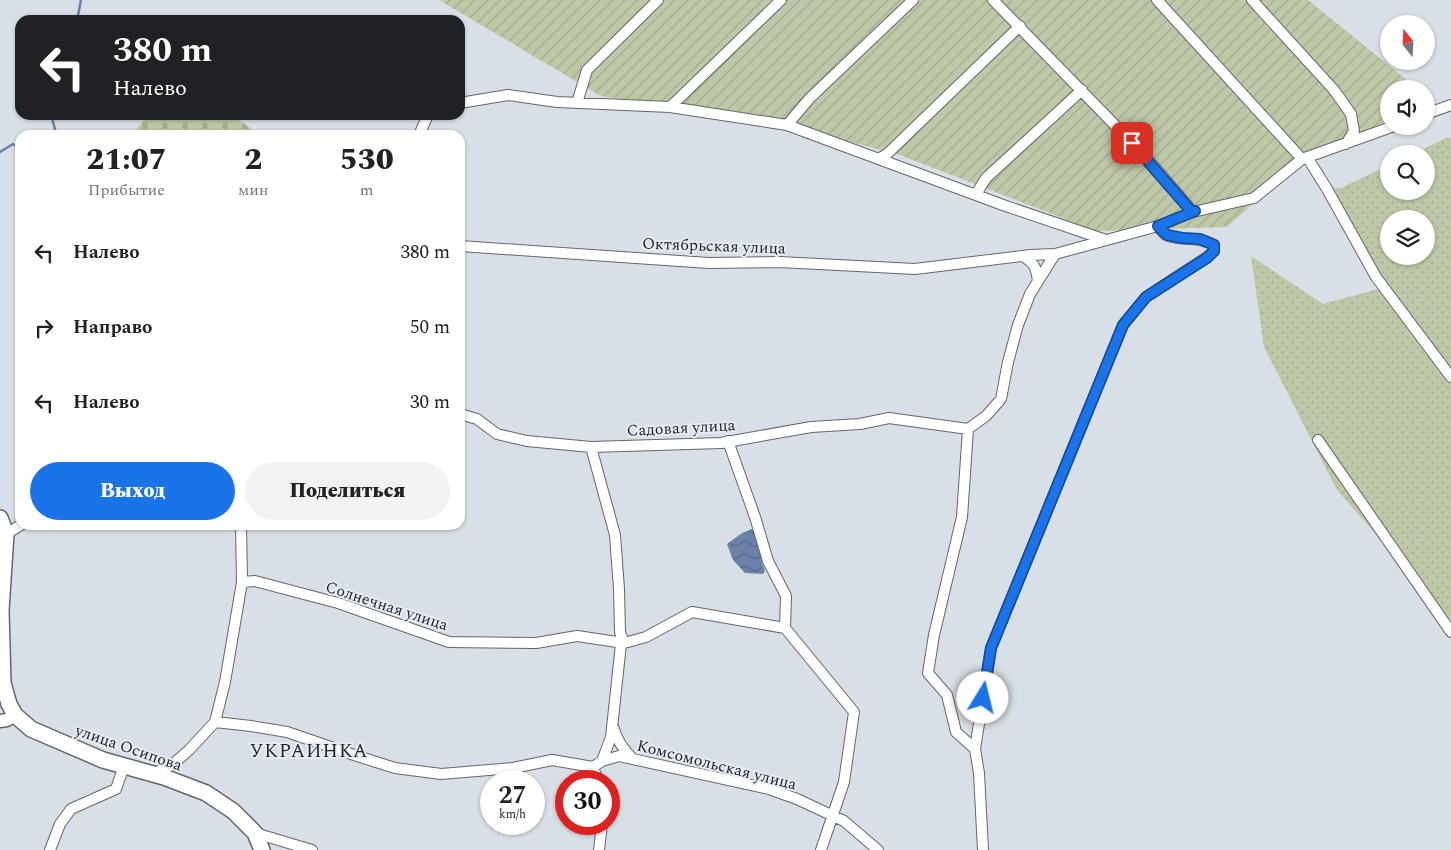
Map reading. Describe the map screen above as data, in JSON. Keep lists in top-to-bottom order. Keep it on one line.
{"streets":{"main road":["улица Осипова"],"street":["Октябрьская улица","Садовая улица","Солнечная улица","Комсомольская улица"]},"districts":["УКРАИНКА"],"north":"top","page":{"turn":["380 m","Налево"],"eta":["21:07","Прибытие","2","мин","530","m"],"list":[{"name":"Налево","value":"380 m"},{"name":"Направо","value":"50 m"},{"name":"Налево","value":"30 m"}],"buttons":["Выход","Поделиться"],"speed":"27 km/h","limit":"30"}}
